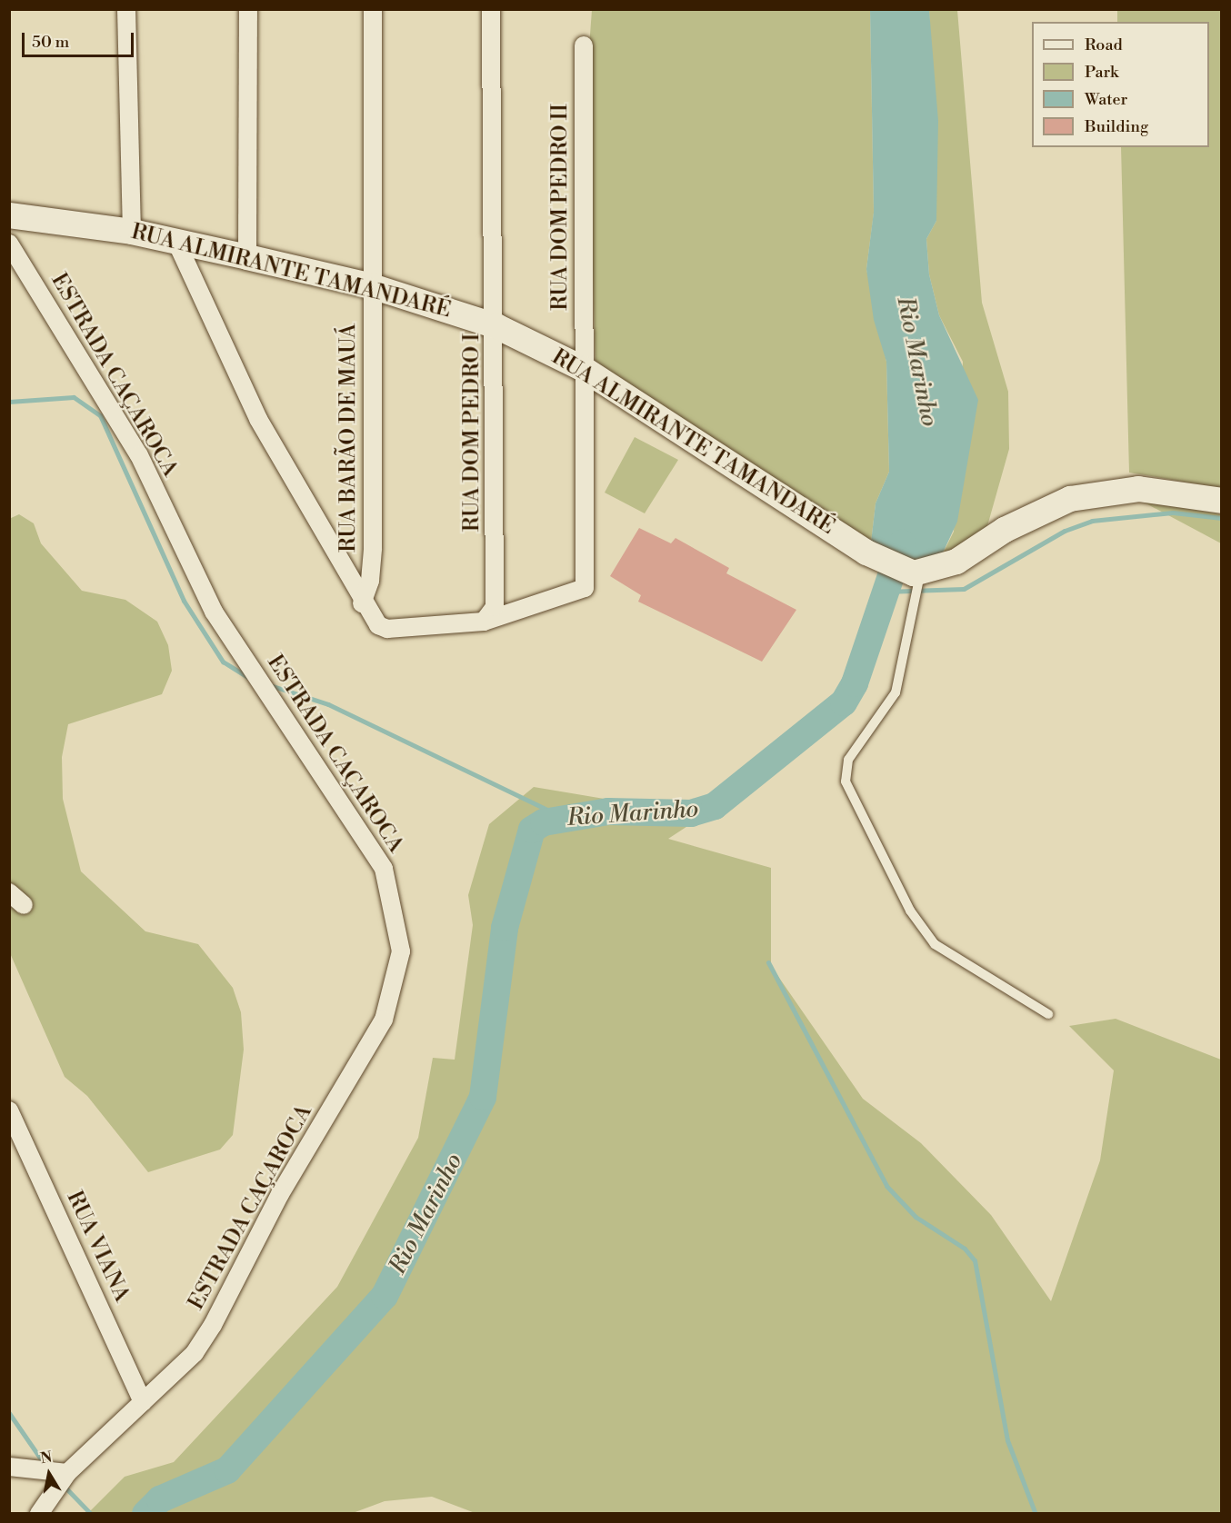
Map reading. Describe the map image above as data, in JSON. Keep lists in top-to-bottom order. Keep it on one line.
{"streets":{"main road":["RUA ALMIRANTE TAMANDARÉ"],"street":["RUA DOM PEDRO II","ESTRADA CAÇAROCA","RUA DOM PEDRO I","RUA BARÃO DE MAUÁ","RUA VIANA"]},"crossings":[["RUA DOM PEDRO II","RUA ALMIRANTE TAMANDARÉ"],["RUA DOM PEDRO II","RUA DOM PEDRO I"],["RUA ALMIRANTE TAMANDARÉ","RUA DOM PEDRO I"],["RUA ALMIRANTE TAMANDARÉ","RUA BARÃO DE MAUÁ"],["ESTRADA CAÇAROCA","RUA VIANA"]],"water":["Rio Marinho"],"legend":["Road","Park","Water","Building"],"scale_bar":"50 m","north":"top"}
